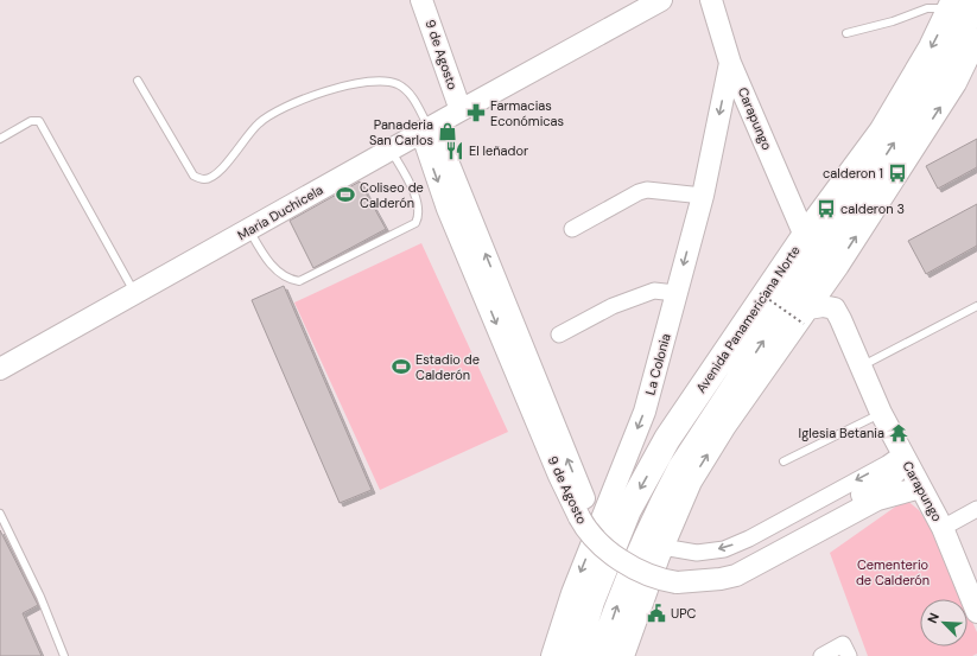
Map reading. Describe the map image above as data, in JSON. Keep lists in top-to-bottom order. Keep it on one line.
{"streets":{"highway":["Avenida Panamericana Norte"],"main road":["9 de Agosto","Carapungo","Maria Duchicela","La Colonia"]},"crossings":[["9 de Agosto","Carapungo"],["9 de Agosto","Maria Duchicela"],["Carapungo","Avenida Panamericana Norte"],["Carapungo","La Colonia"]],"parks":["Cementerio de Calderón"],"places":{"pharmacy":["Farmacias Económicas"],"shop":["Panaderia San Carlos"],"restaurant":["El leñador"],"bus stop":["calderon 1","calderon 3"],"sports":["Coliseo de Calderón","Estadio de Calderón"],"temple":["Iglesia Betania"],"public building":["UPC"]},"north":"top left"}
